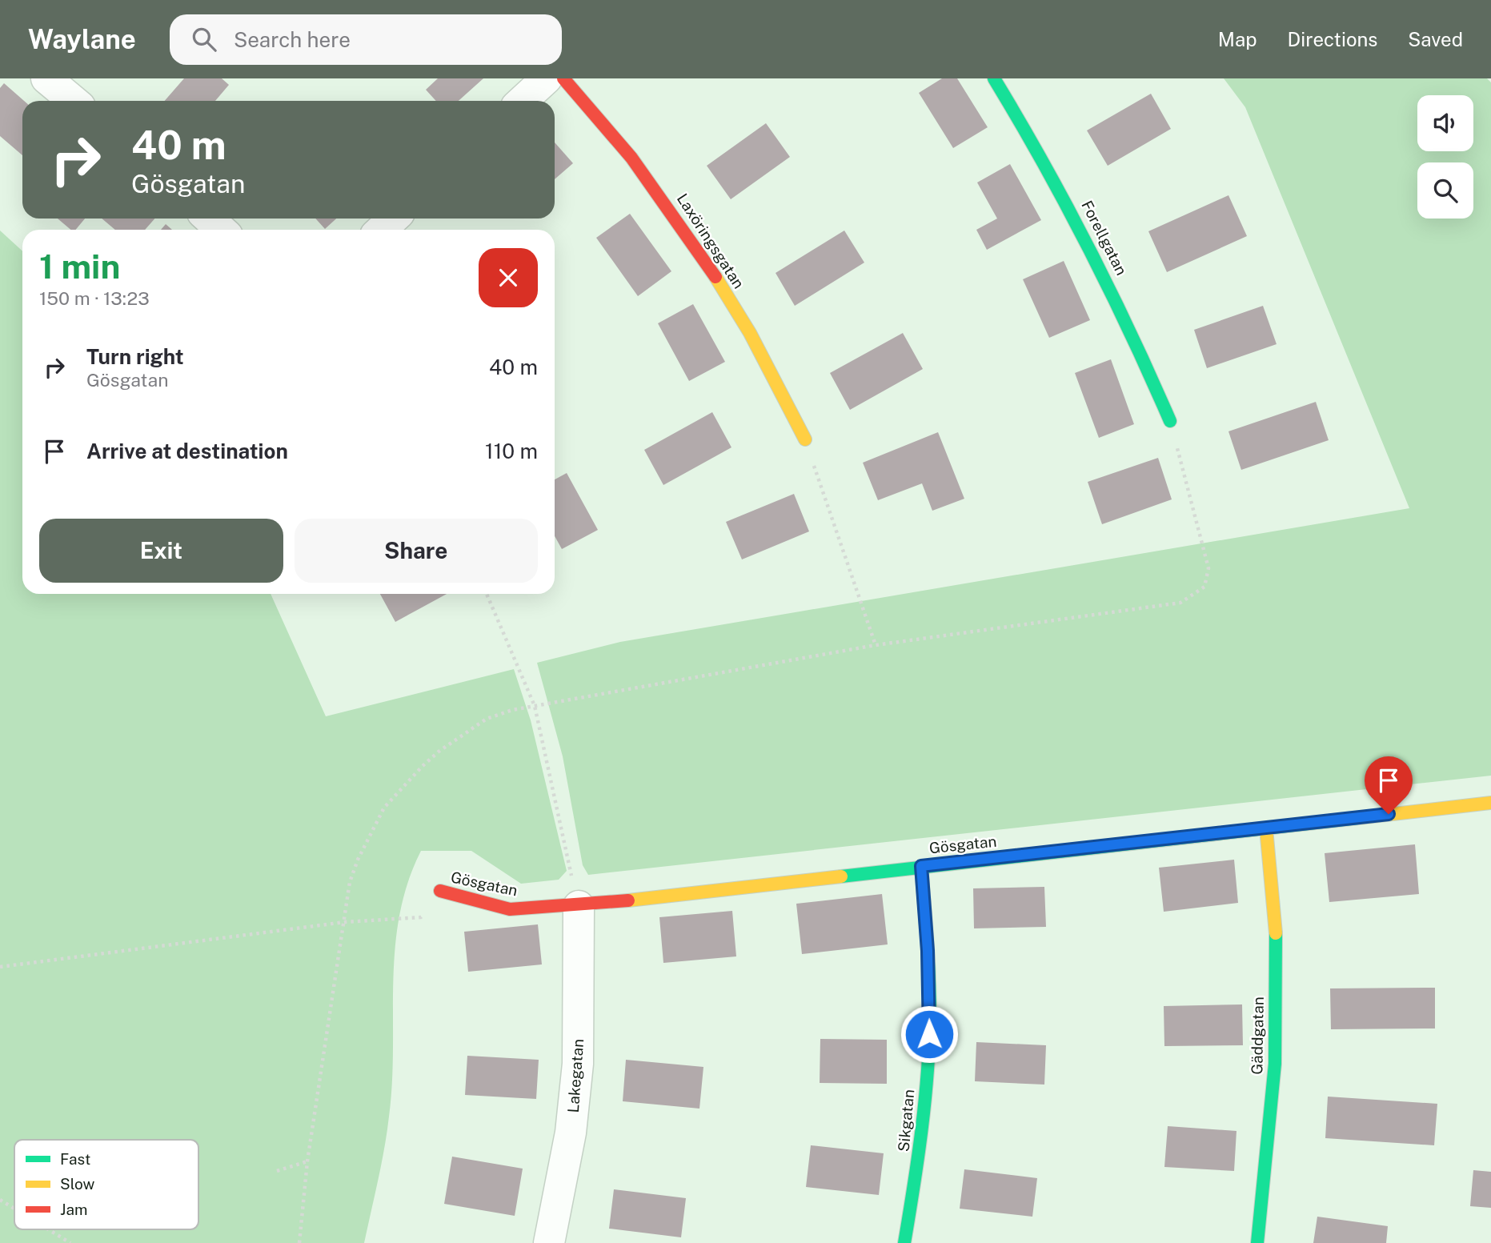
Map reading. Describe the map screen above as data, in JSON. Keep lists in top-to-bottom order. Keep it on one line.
{"streets":{"street":["Forellgatan","Laxöringsgatan","Gösgatan","Gäddgatan","Lakegatan","Sikgatan"]},"crossings":[["Gösgatan","Gäddgatan"],["Gösgatan","Lakegatan"],["Gösgatan","Sikgatan"]],"legend":["Fast","Slow","Jam"],"page":{"header":"Waylane","search":"Search here","nav":["Map","Directions","Saved"],"turn":["40 m","Gösgatan"],"heading":["1 min","150 m · 13:23"],"list":[{"name":"Turn right","note":"Gösgatan","value":"40 m"},{"name":"Arrive at destination","value":"110 m"}],"buttons":["Exit","Share"]}}
